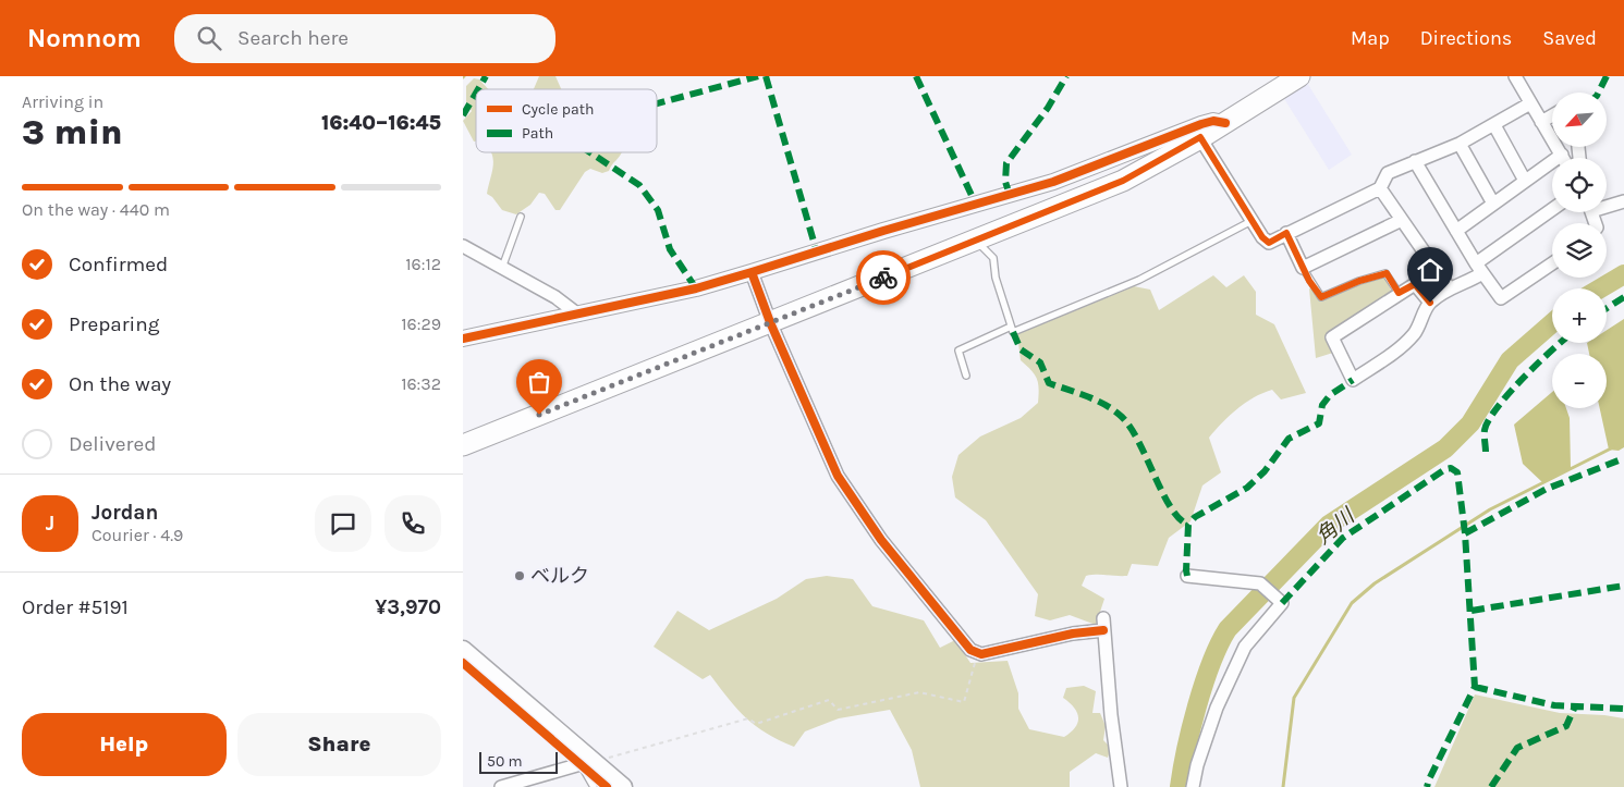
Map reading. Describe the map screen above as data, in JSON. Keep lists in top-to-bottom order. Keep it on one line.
{"water":["角川"],"places":["ベルク"],"legend":["Cycle path","Path"],"scale_bar":"50 m","north":"bottom left","page":{"header":"Nomnom","search":"Search here","nav":["Map","Directions","Saved"],"heading":["3 min","Arriving in","16:40–16:45"],"panel":["Jordan","Courier · 4.9","Order #5191","¥3,970"],"map_buttons":["+","−"],"bar":"On the way · 440 m","list":[["Confirmed","16:12"],["Preparing","16:29"],["On the way","16:32"],"Delivered"],"round":"J","buttons":["Help","Share"],"scale":"50 m"}}
